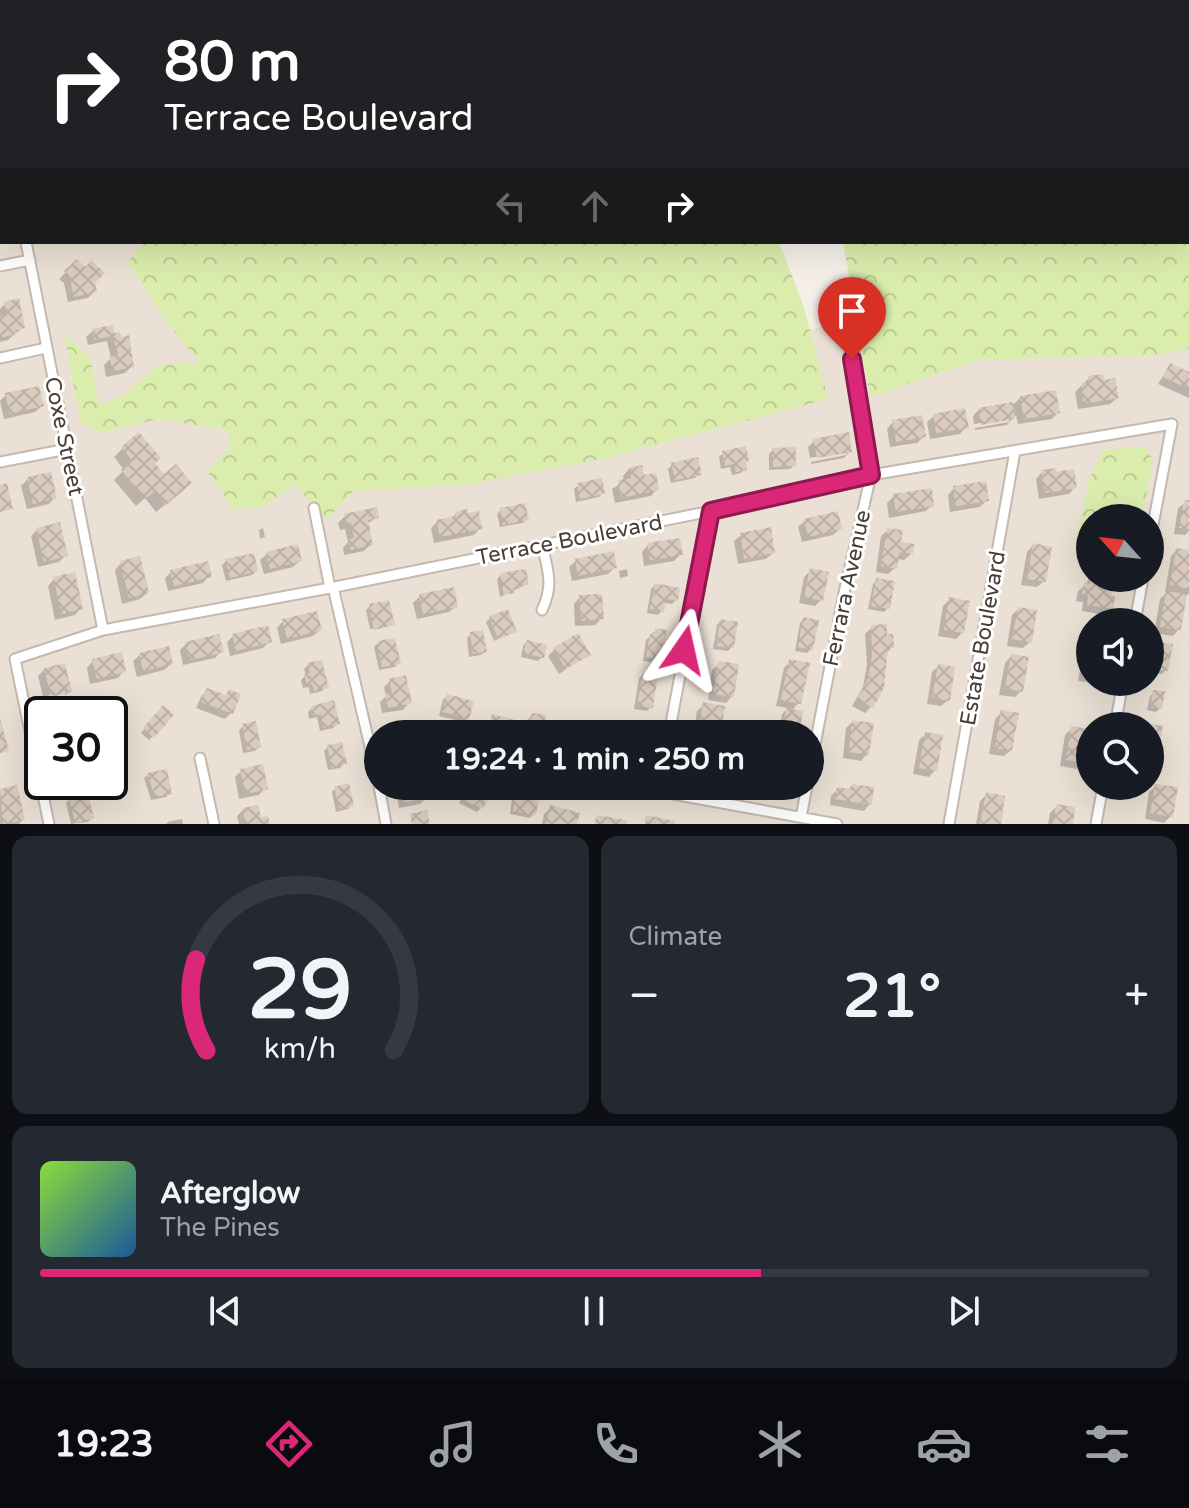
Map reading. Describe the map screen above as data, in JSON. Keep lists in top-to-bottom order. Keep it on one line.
{"streets":{"street":["Coxe Street","Terrace Boulevard","Ferrara Avenue","Estate Boulevard"]},"crossings":[["Coxe Street","Terrace Boulevard"],["Terrace Boulevard","Ferrara Avenue"],["Terrace Boulevard","Estate Boulevard"]],"north":"top left","page":{"turn":["80 m","Terrace Boulevard"],"limit":"30","trip":"19:24 · 1 min · 250 m","tile":"Climate","heat":["−","21°","+"],"song":["Afterglow","The Pines"],"tabs":"19:23","gauge":["29","km/h"]}}
